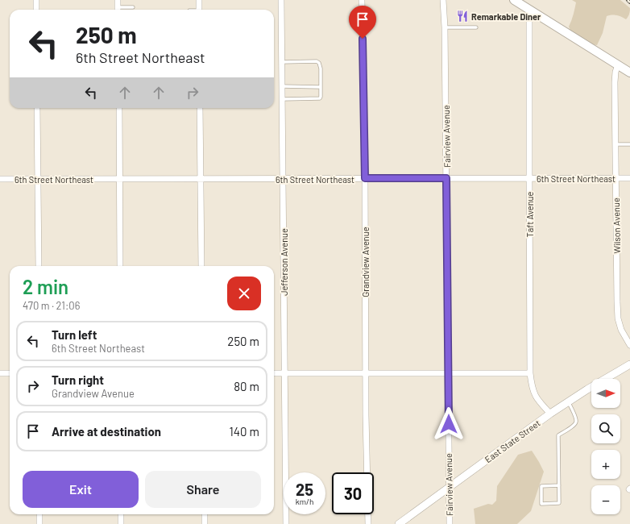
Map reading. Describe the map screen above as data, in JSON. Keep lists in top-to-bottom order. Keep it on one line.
{"streets":{"street":["Fairview Avenue","6th Street Northeast","Taft Avenue","Wilson Avenue","Jefferson Avenue","Grandview Avenue","East State Street"]},"crossings":[["Fairview Avenue","6th Street Northeast"],["Fairview Avenue","East State Street"],["6th Street Northeast","Taft Avenue"],["6th Street Northeast","Wilson Avenue"],["6th Street Northeast","Jefferson Avenue"],["6th Street Northeast","Grandview Avenue"],["Taft Avenue","East State Street"]],"places":{"restaurant":["Remarkable Diner"]},"north":"right","page":{"turn":["250 m","6th Street Northeast"],"heading":["2 min","470 m · 21:06"],"list":[{"name":"Turn left","note":"6th Street Northeast","value":"250 m"},{"name":"Turn right","note":"Grandview Avenue","value":"80 m"},{"name":"Arrive at destination","value":"140 m"}],"map_buttons":["+","−"],"buttons":["Exit","Share"],"speed":"25 km/h","limit":"30"}}
